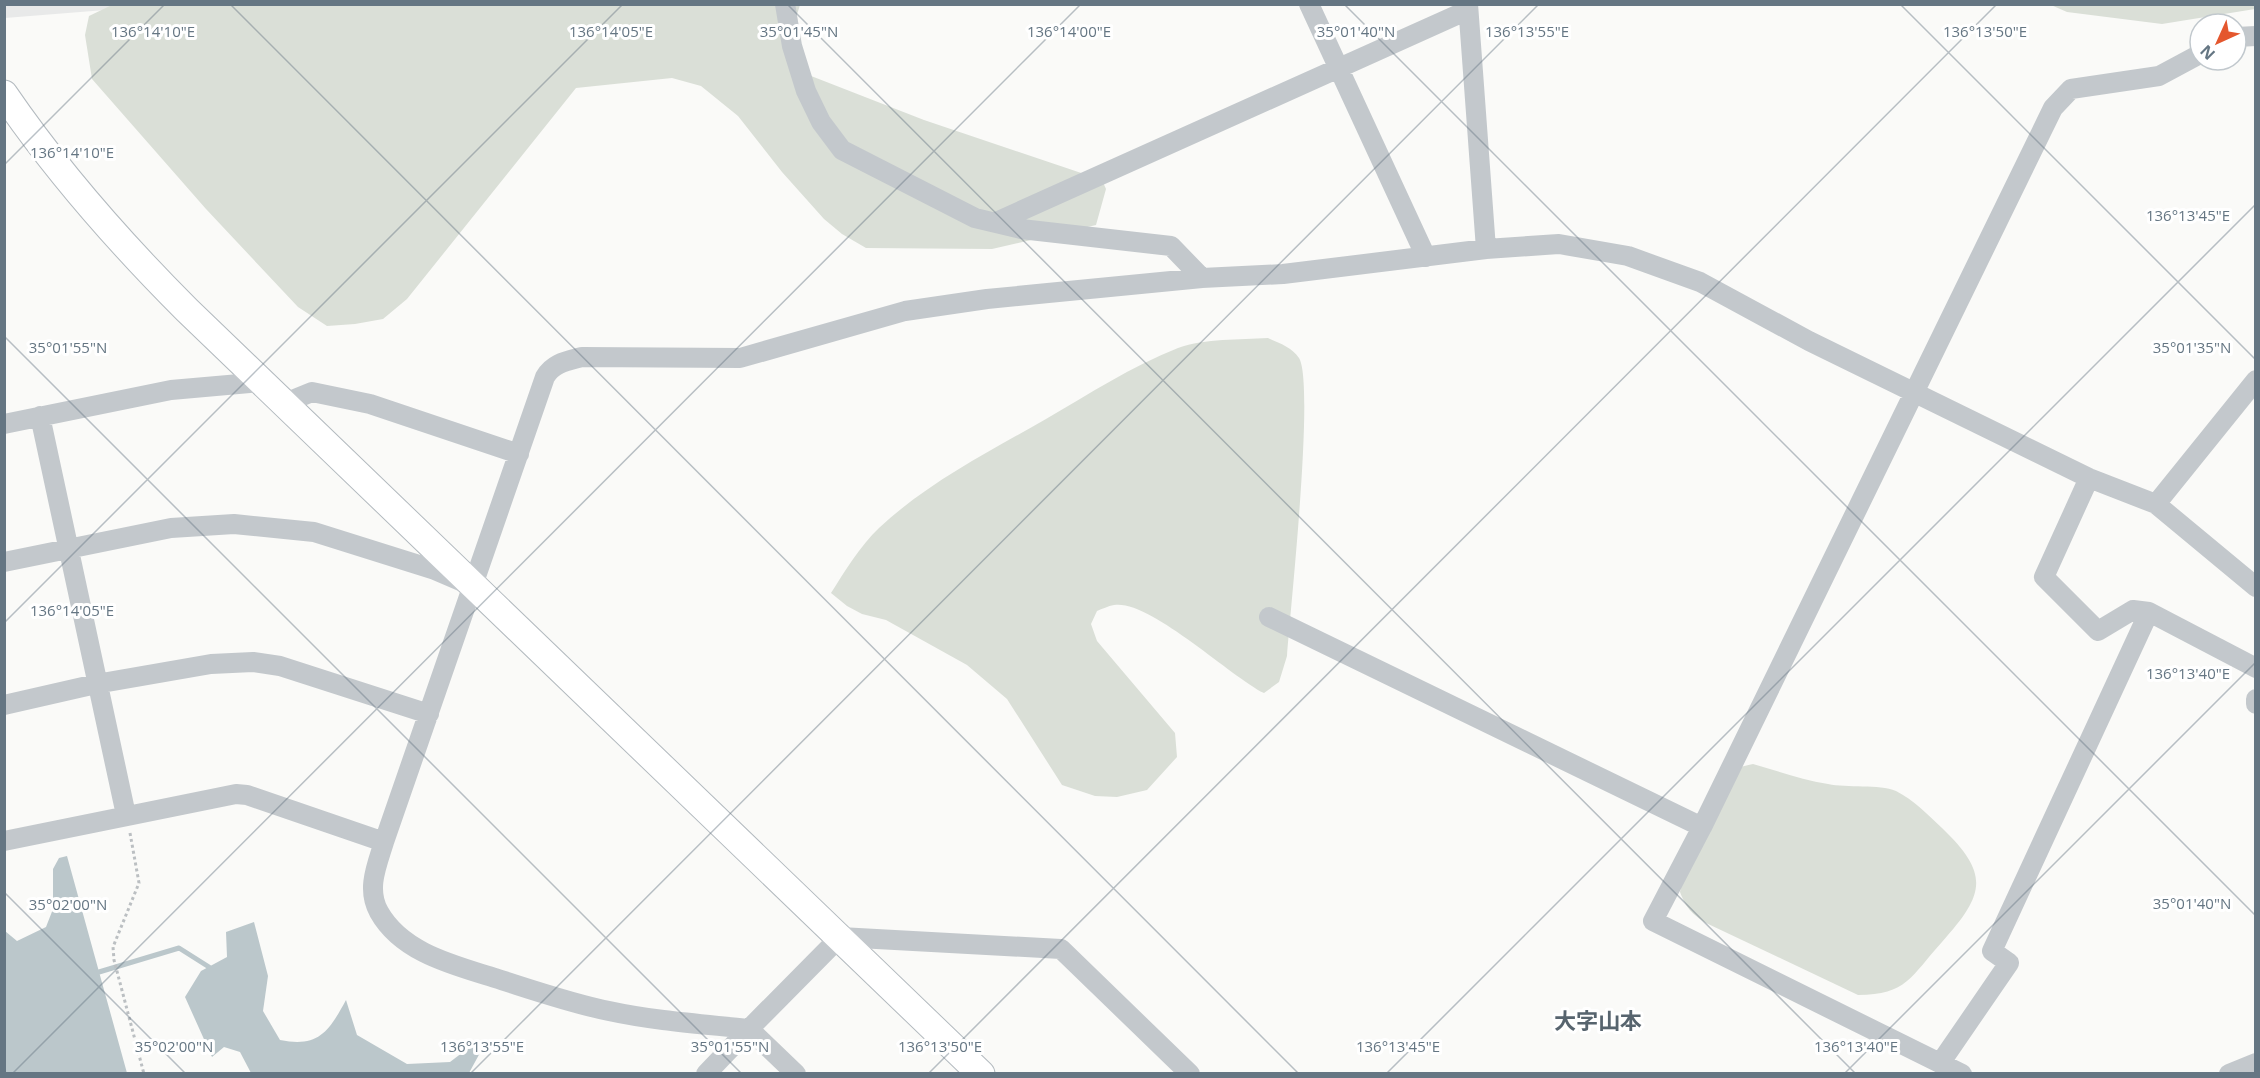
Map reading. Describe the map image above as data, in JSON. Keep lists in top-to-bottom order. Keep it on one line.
{"districts":["大字山本"],"north":"bottom left","coordinates":["136°14'10\"E","136°14'05\"E","35°01'45\"N","136°14'00\"E","35°01'40\"N","136°13'55\"E","136°13'50\"E","136°13'45\"E","35°01'35\"N","35°01'55\"N","136°13'40\"E","35°02'00\"N"]}
